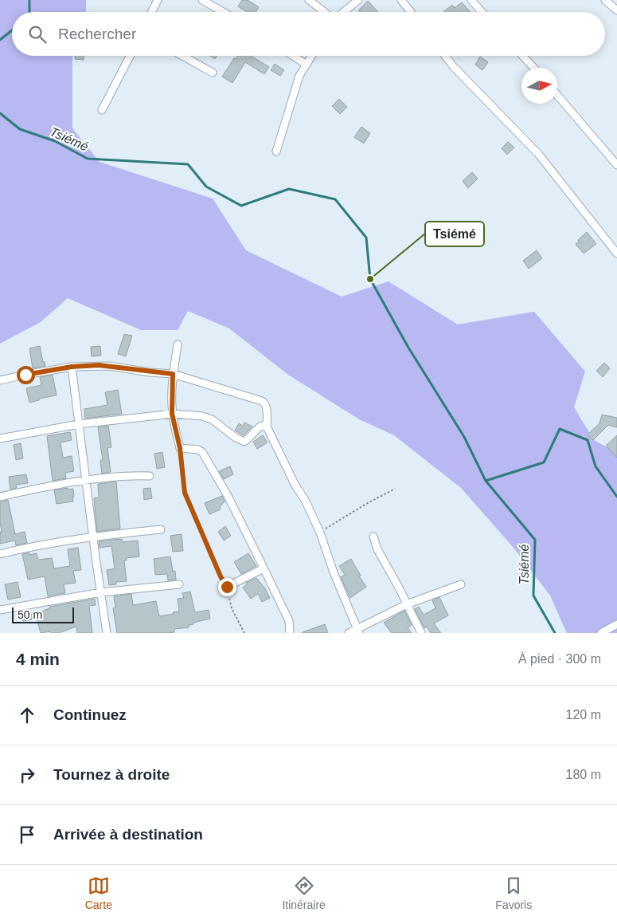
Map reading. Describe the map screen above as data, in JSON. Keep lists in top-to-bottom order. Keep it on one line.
{"water":["Tsiémé"],"places":["Tsiémé"],"scale_bar":"50 m","north":"right","page":{"search":"Rechercher","scale":"50 m","heading":["4 min","À pied · 300 m"],"list":[["Continuez","120 m"],["Tournez à droite","180 m"],"Arrivée à destination"],"nav":["Carte","Itinéraire","Favoris"]}}
